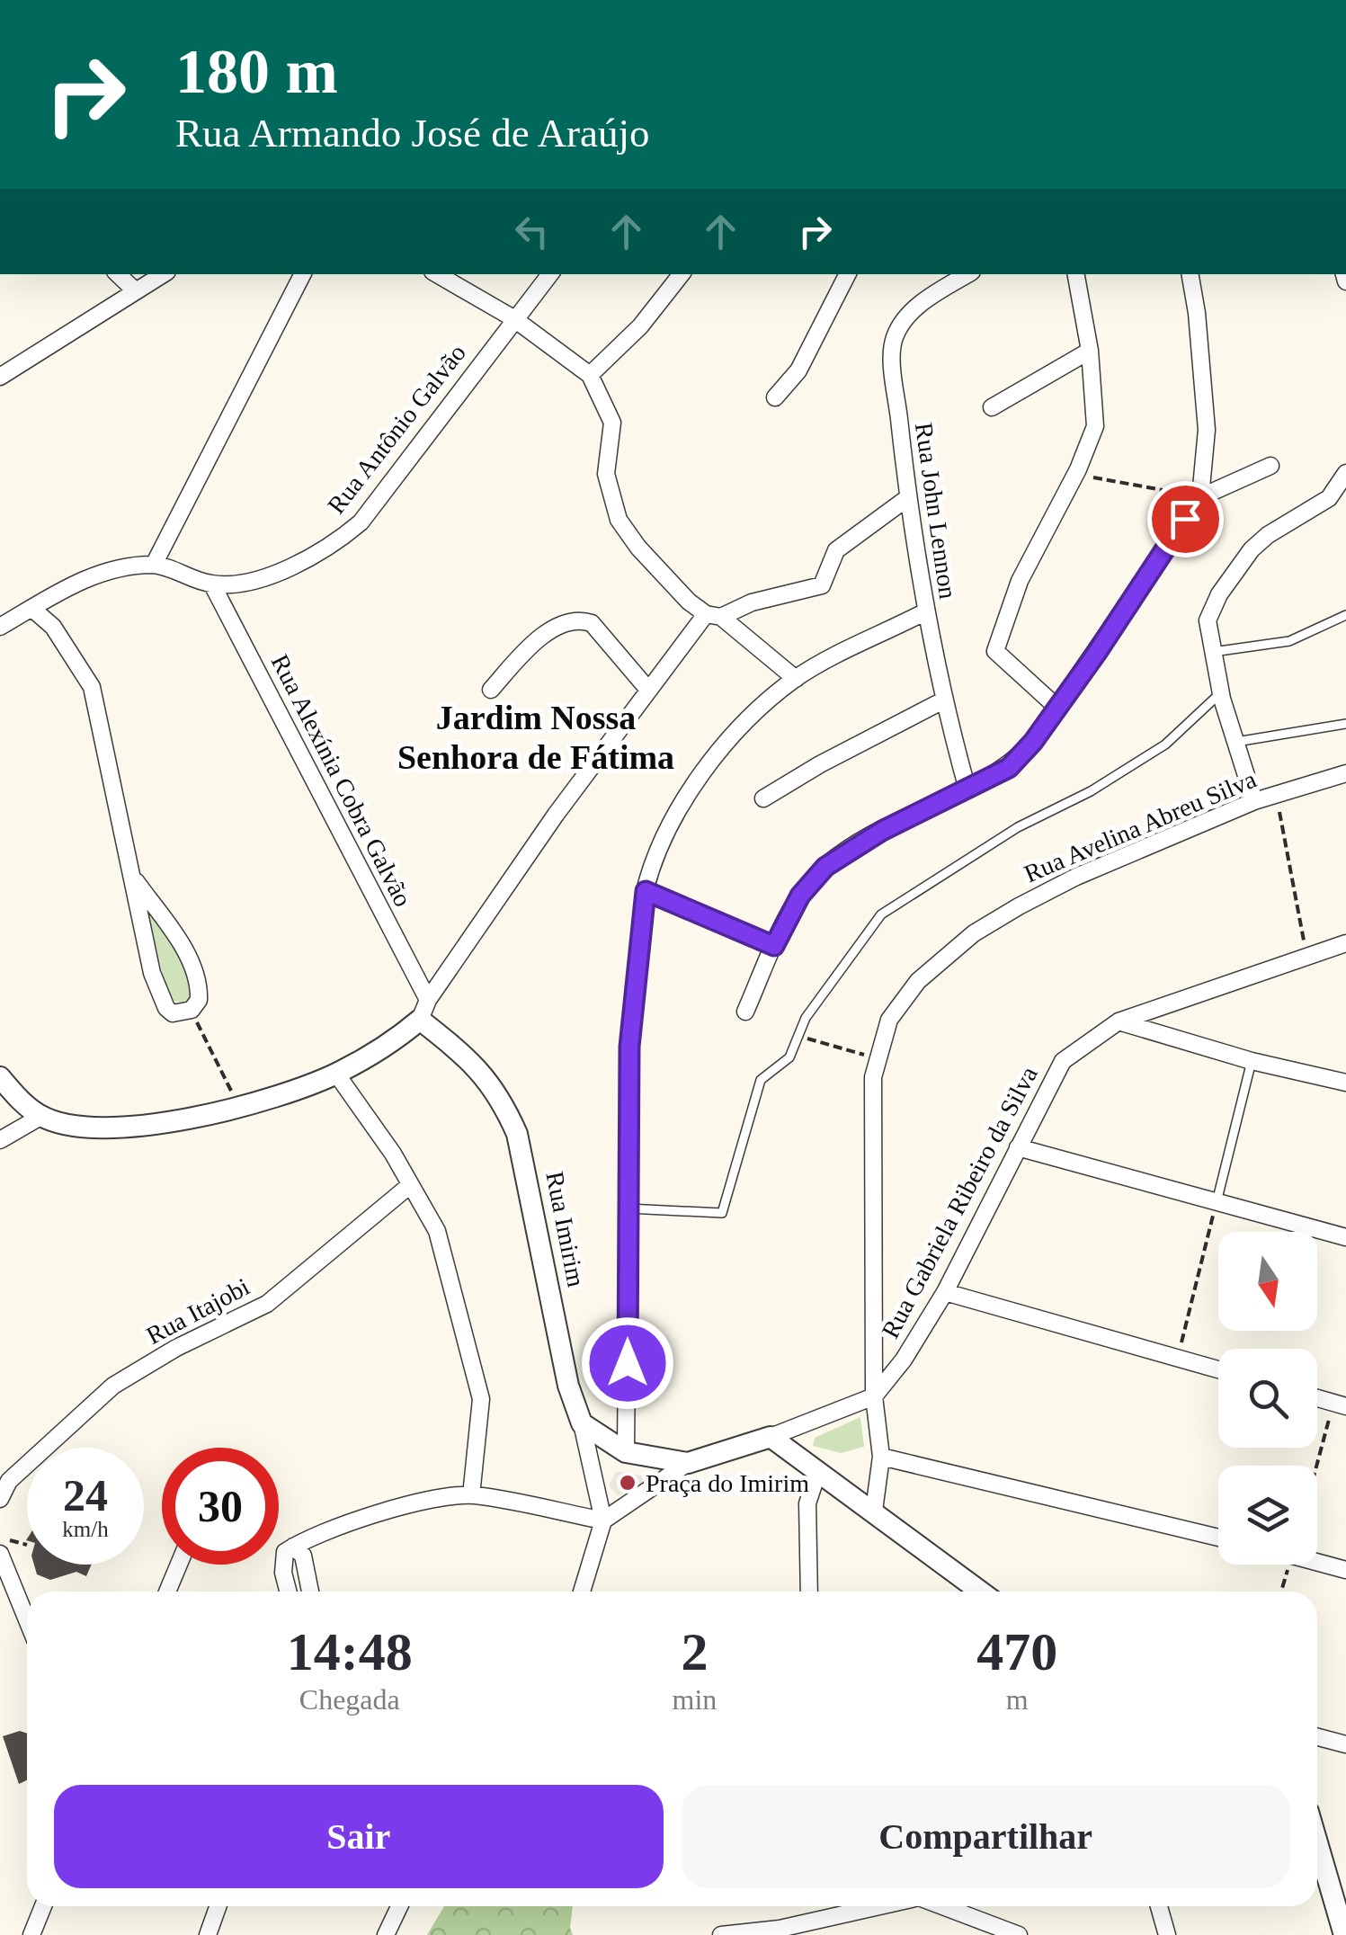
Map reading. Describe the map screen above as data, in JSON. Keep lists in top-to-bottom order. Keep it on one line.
{"streets":{"street":["Rua Antônio Galvão","Rua John Lennon","Rua Alexínia Cobra Galvão","Rua Avelina Abreu Silva","Rua Gabriela Ribeiro da Silva","Rua Imirim","Rua Itajobi"]},"crossings":[["Rua Antônio Galvão","Rua Alexínia Cobra Galvão"],["Rua Alexínia Cobra Galvão","Rua Imirim"],["Rua Avelina Abreu Silva","Rua Gabriela Ribeiro da Silva"]],"districts":["Jardim Nossa Senhora de Fátima"],"places":["Praça do Imirim"],"north":"bottom","page":{"turn":["180 m","Rua Armando José de Araújo"],"speed":"24 km/h","limit":"30","eta":["14:48","Chegada","2","min","470","m"],"buttons":["Sair","Compartilhar"]}}
